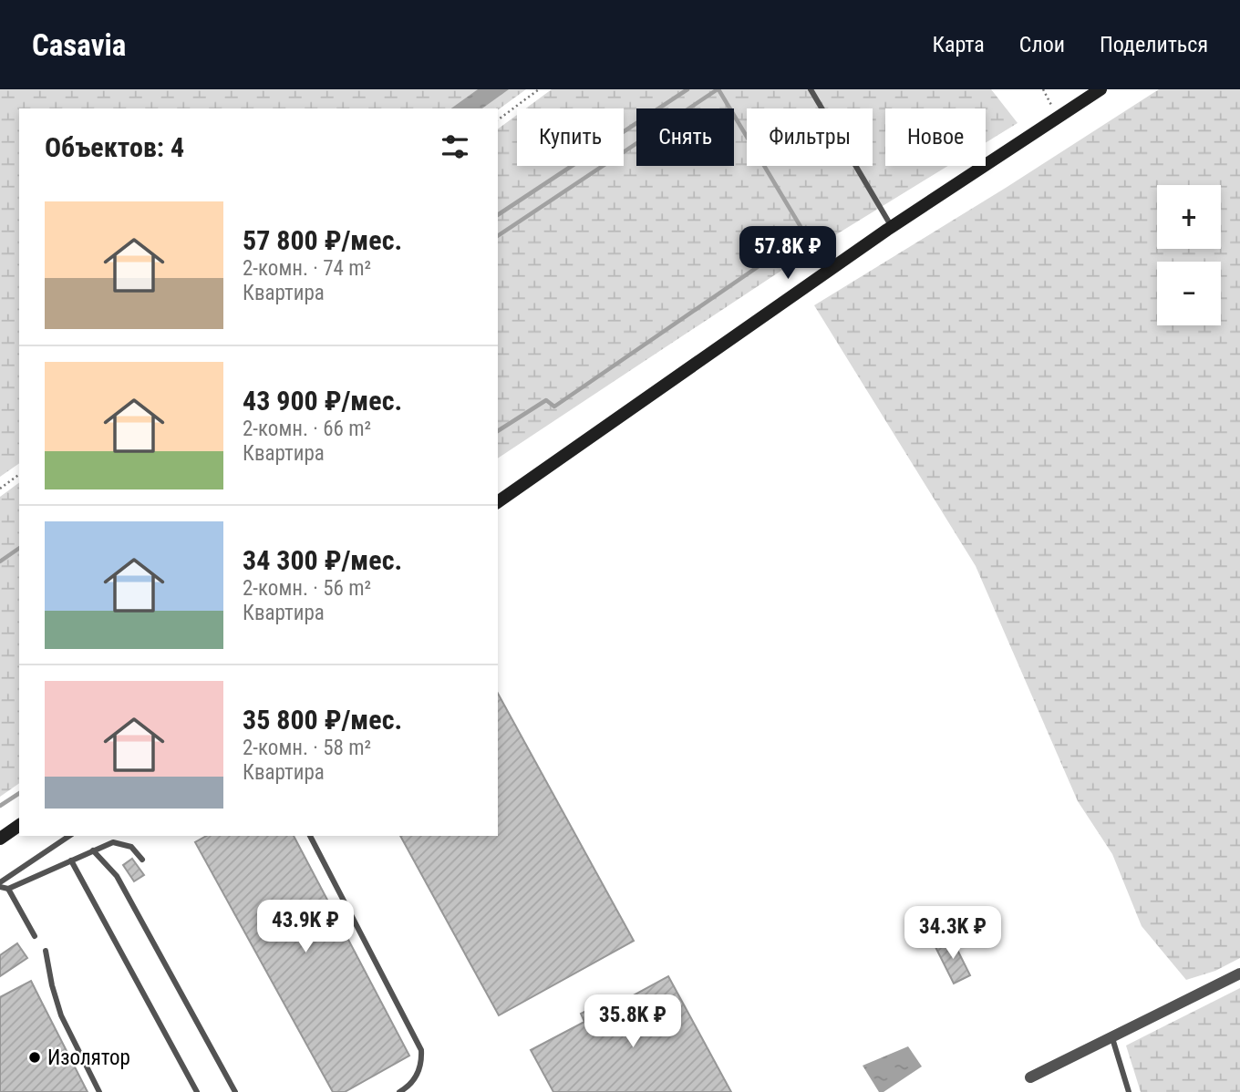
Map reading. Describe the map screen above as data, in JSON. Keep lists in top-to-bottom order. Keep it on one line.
{"places":["Изолятор"],"page":{"header":"Casavia","nav":["Карта","Слои","Поделиться"],"chip":["Купить","Снять","Фильтры","Новое"],"heading":"Объектов: 4","map_buttons":["+","−"],"list":[{"name":"57 800 ₽/мес.","note":"2-комн. · 74 m² · Квартира"},{"name":"43 900 ₽/мес.","note":"2-комн. · 66 m² · Квартира"},{"name":"34 300 ₽/мес.","note":"2-комн. · 56 m² · Квартира"},{"name":"35 800 ₽/мес.","note":"2-комн. · 58 m² · Квартира"}],"price":["57.8K ₽","43.9K ₽","34.3K ₽","35.8K ₽"]}}
